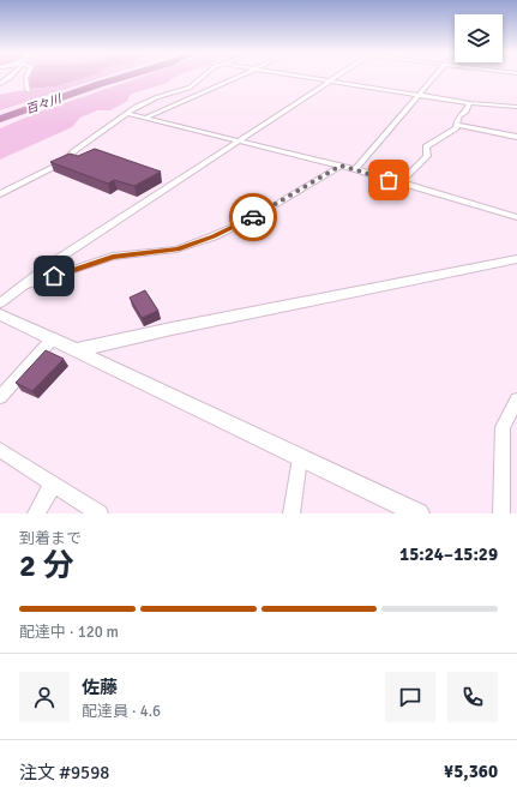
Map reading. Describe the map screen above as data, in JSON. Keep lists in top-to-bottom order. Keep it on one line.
{"water":["百々川"],"page":{"heading":["2 分","到着まで","15:24–15:29"],"panel":["佐藤","配達員 · 4.6","注文 #9598","¥5,360"],"bar":"配達中 · 120 m"}}
